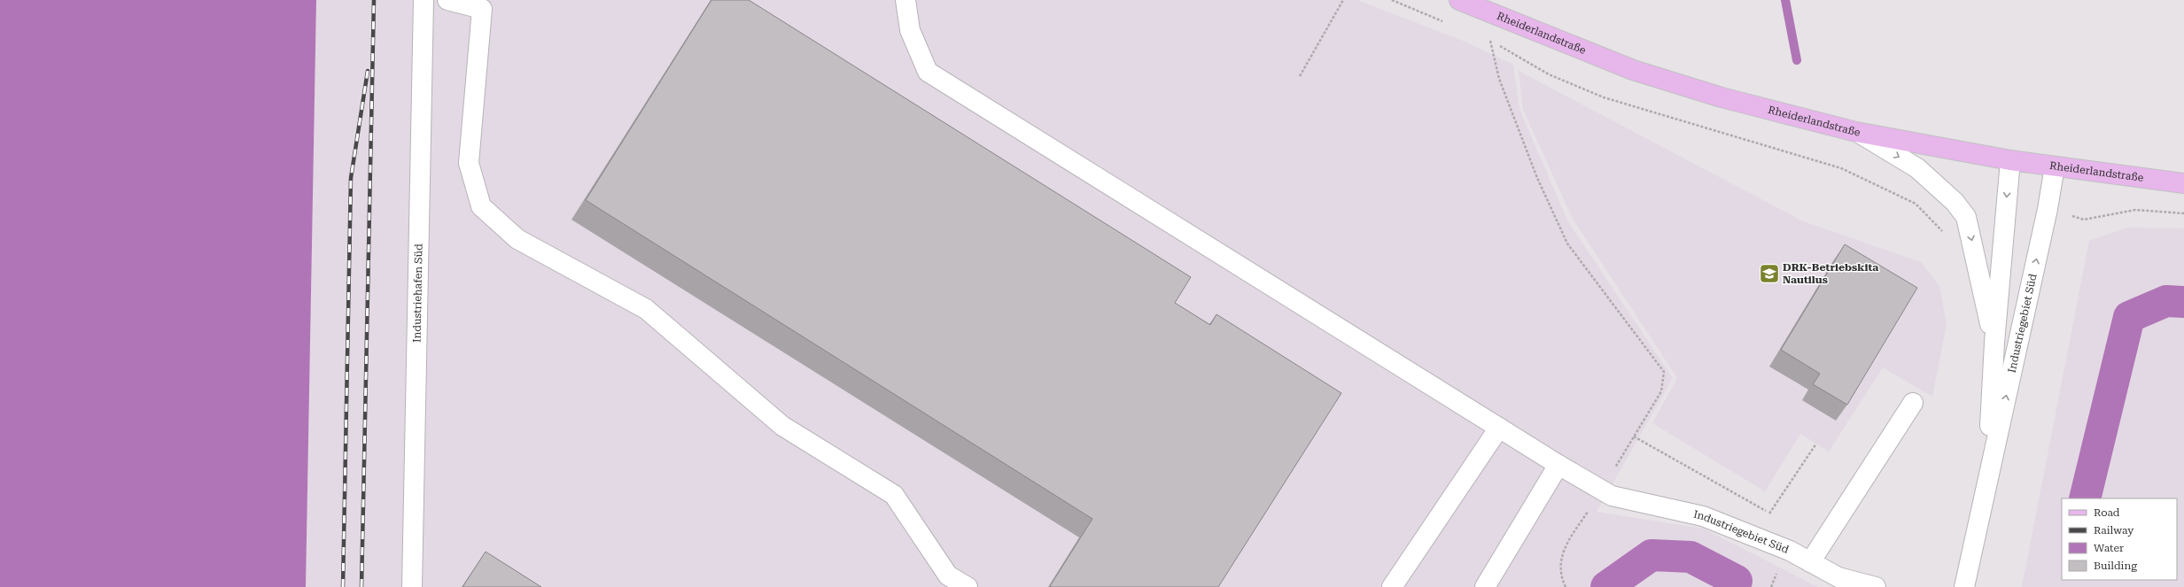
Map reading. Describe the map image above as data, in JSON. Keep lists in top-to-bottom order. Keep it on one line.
{"streets":{"main road":["Rheiderlandstraße"],"street":["Industriehafen Süd","Industriegebiet Süd"]},"crossings":[["Rheiderlandstraße","Industriegebiet Süd"]],"places":{"school or university":["DRK-Betriebskita Nautilus"]},"legend":["Road","Railway","Water","Building"]}
